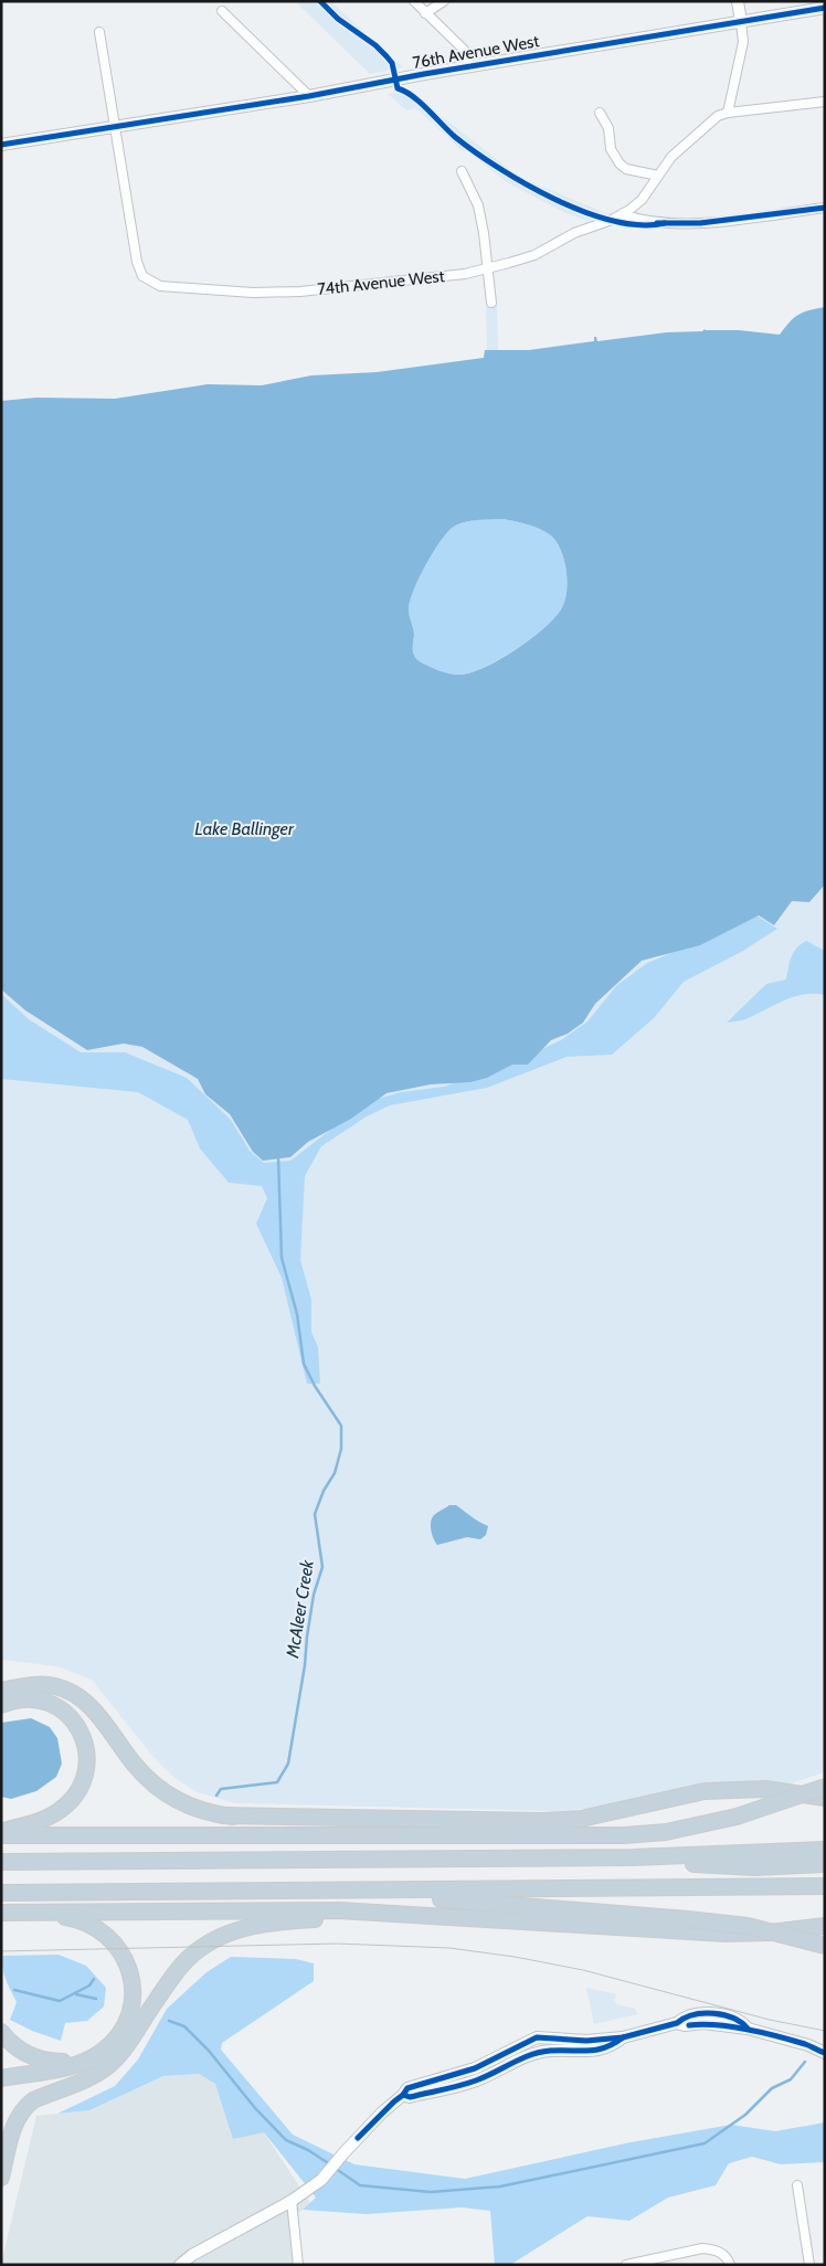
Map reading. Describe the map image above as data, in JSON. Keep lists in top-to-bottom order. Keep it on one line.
{"streets":{"street":["76th Avenue West","74th Avenue West"]},"crossings":[["76th Avenue West","74th Avenue West"]],"water":["Lake Ballinger","McAleer Creek"]}
